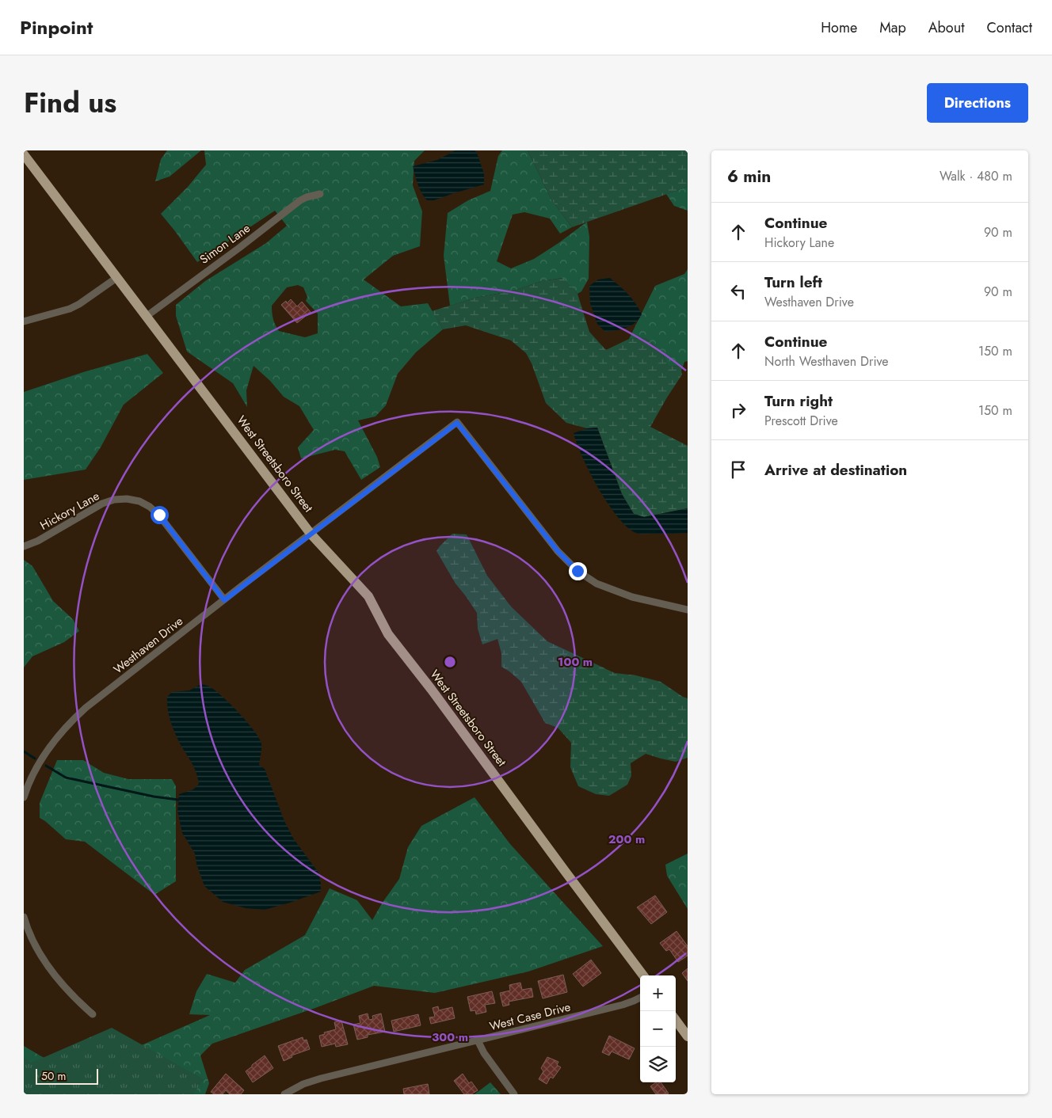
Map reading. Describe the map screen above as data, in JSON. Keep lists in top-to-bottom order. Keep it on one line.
{"streets":{"main road":["West Streetsboro Street"],"street":["Simon Lane","Hickory Lane","Westhaven Drive","West Case Drive"]},"crossings":[["Simon Lane","West Streetsboro Street"],["West Streetsboro Street","Westhaven Drive"],["Hickory Lane","Westhaven Drive"]],"scale_bar":"50 m","page":{"header":"Pinpoint","nav":["Home","Map","About","Contact"],"title":"Find us","buttons":"Directions","heading":["6 min","Walk · 480 m"],"list":[["Continue","Hickory Lane","90 m"],["Turn left","Westhaven Drive","90 m"],["Continue","North Westhaven Drive","150 m"],["Turn right","Prescott Drive","150 m"],"Arrive at destination"],"map_buttons":["+","−"],"scale":"50 m"},"rings":["100 m","200 m","300 m"]}
